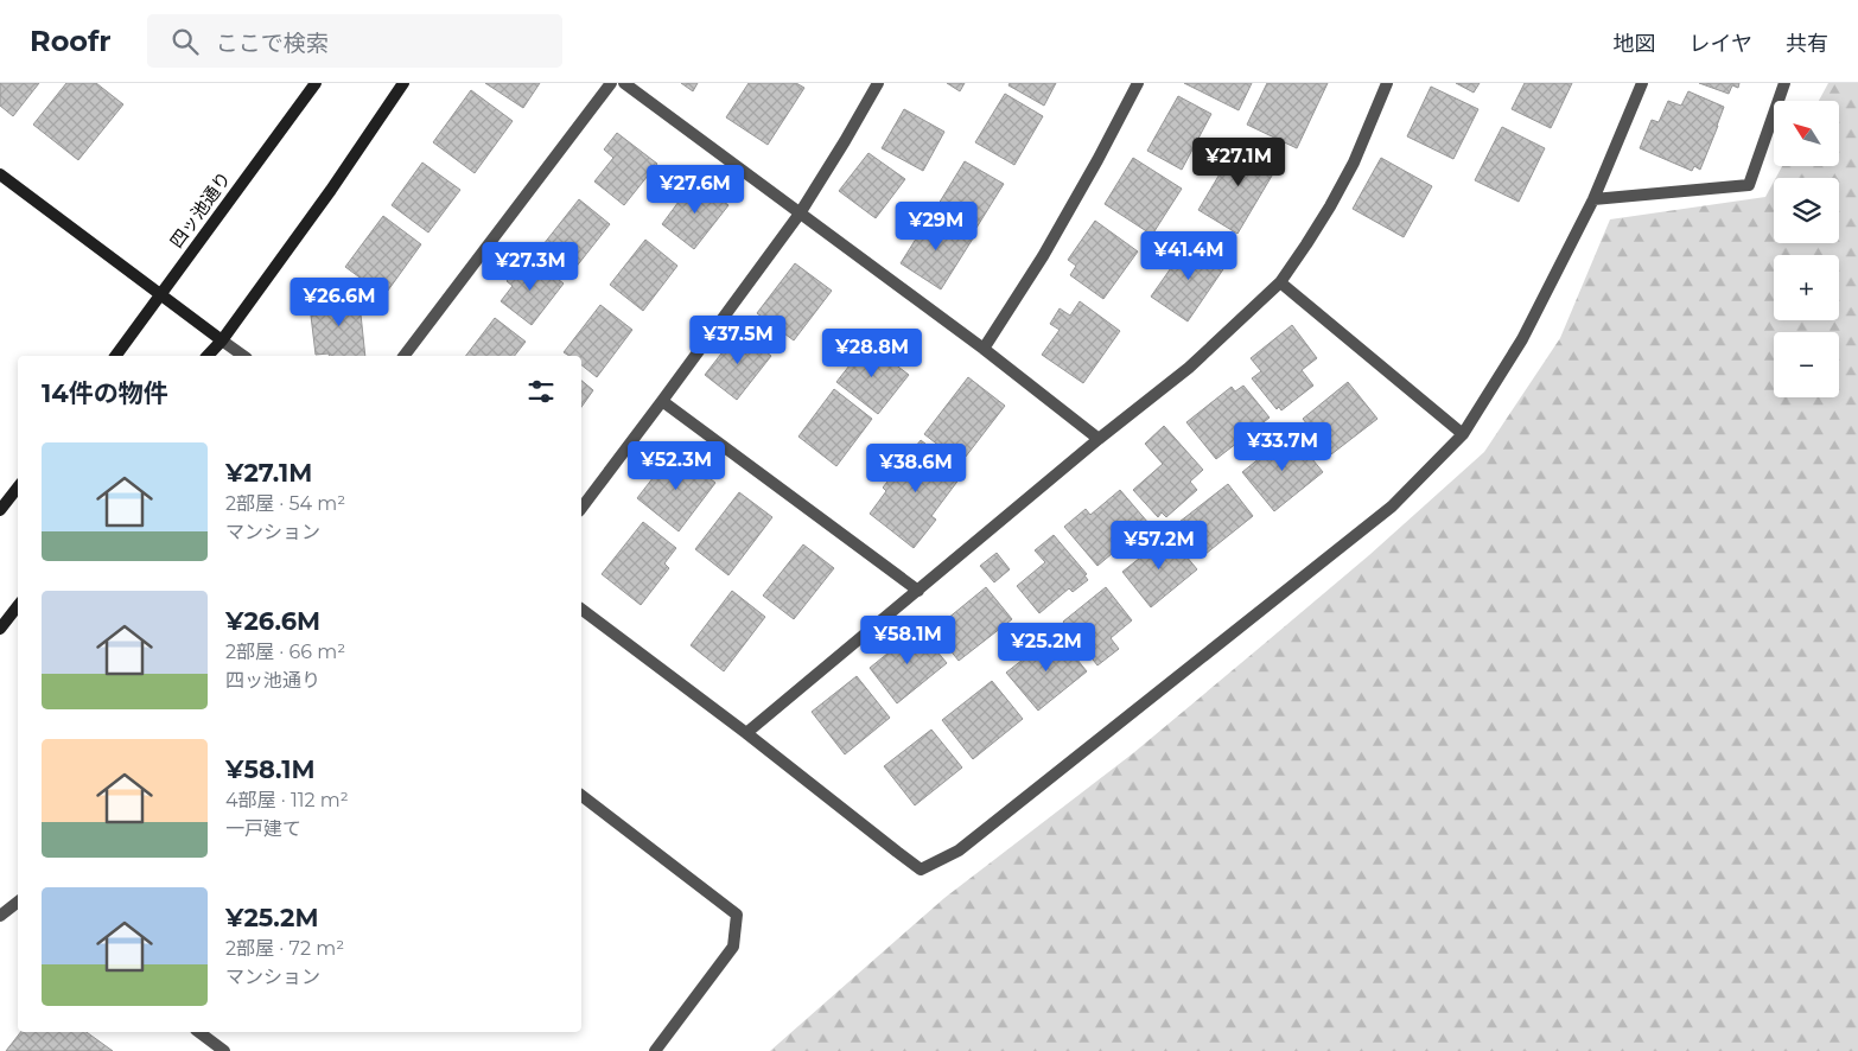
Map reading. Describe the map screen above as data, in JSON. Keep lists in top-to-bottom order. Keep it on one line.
{"streets":{"main road":["四ッ池通り"]},"north":"top left","page":{"header":"Roofr","search":"ここで検索","nav":["地図","レイヤ","共有"],"map_buttons":["+","−"],"price":["¥27.1M","¥27.6M","¥29M","¥41.4M","¥27.3M","¥26.6M","¥37.5M","¥28.8M","¥33.7M","¥52.3M","¥38.6M","¥57.2M","¥58.1M","¥25.2M"],"heading":"14件の物件","list":[{"name":"¥27.1M","note":"2部屋 · 54 m² · マンション"},{"name":"¥26.6M","note":"2部屋 · 66 m² · 四ッ池通り"},{"name":"¥58.1M","note":"4部屋 · 112 m² · 一戸建て"},{"name":"¥25.2M","note":"2部屋 · 72 m² · マンション"}]}}
